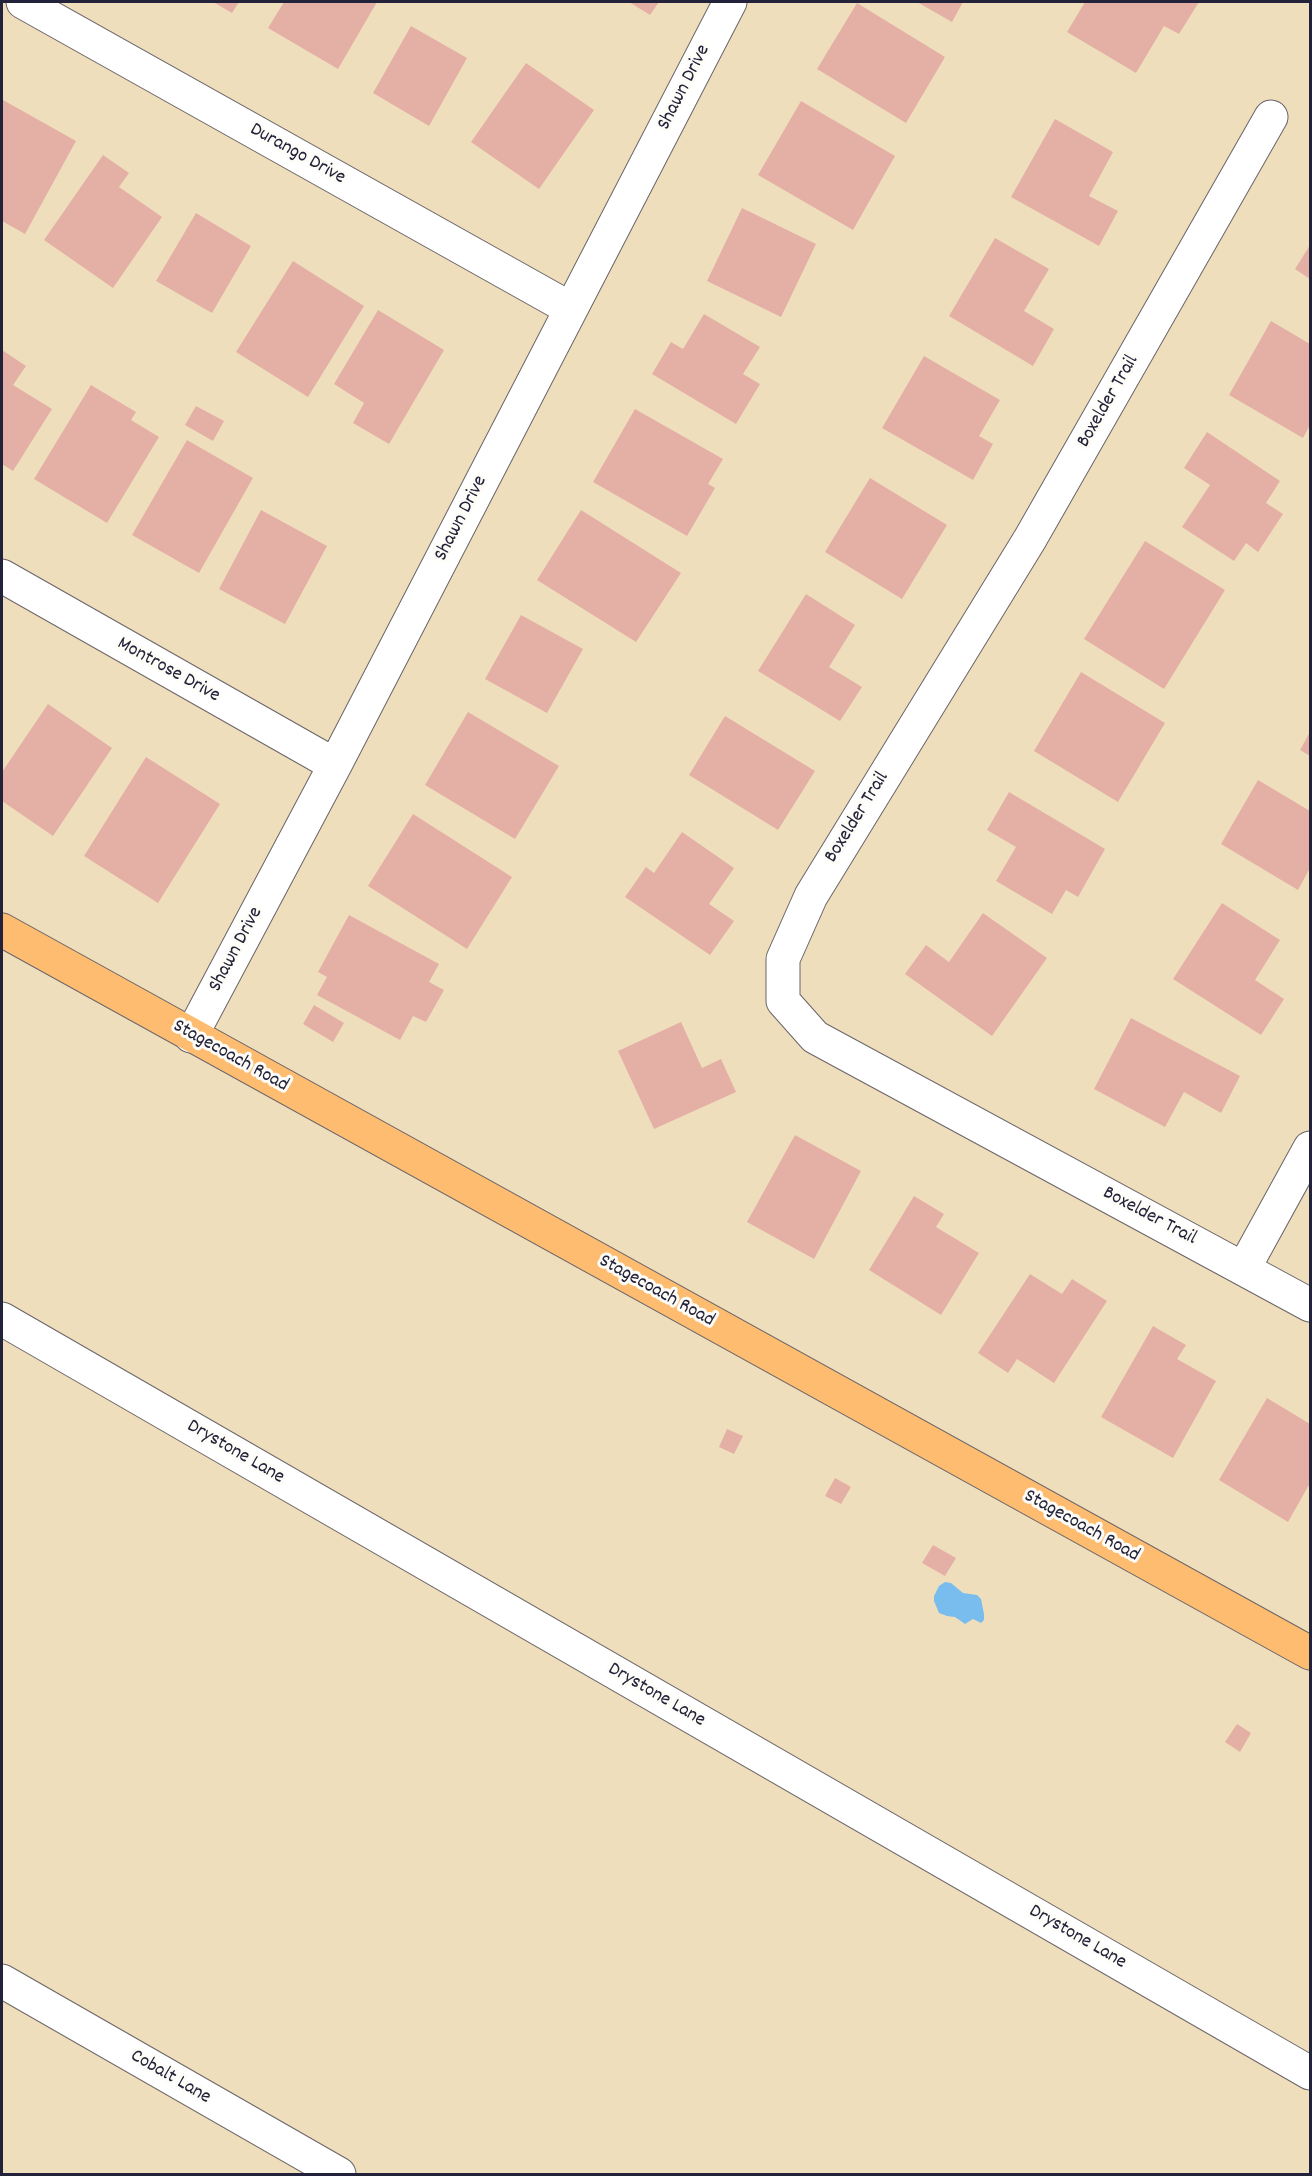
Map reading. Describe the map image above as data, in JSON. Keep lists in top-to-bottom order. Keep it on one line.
{"streets":{"main road":["Stagecoach Road"],"street":["Shawn Drive","Durango Drive","Boxelder Trail","Montrose Drive","Drystone Lane","Cobalt Lane"]},"crossings":[["Shawn Drive","Durango Drive"],["Shawn Drive","Montrose Drive"],["Shawn Drive","Stagecoach Road"]]}
